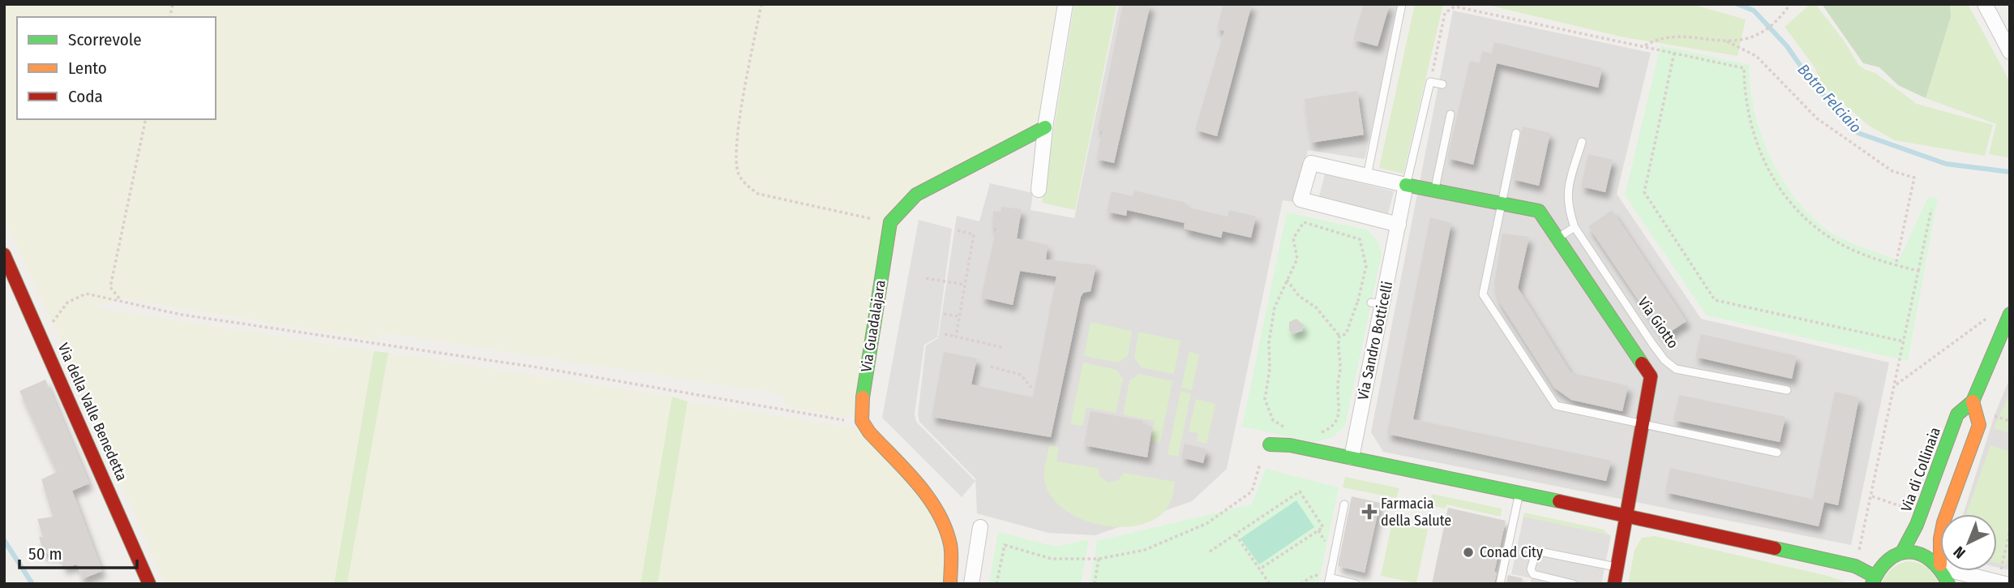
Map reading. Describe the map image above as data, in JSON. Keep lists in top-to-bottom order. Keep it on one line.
{"streets":{"street":["Via Guadalajara","Via Sandro Botticelli","Via della Valle Benedetta","Via di Collinaia"],"lane":["Via Giotto"]},"water":["Botro Felciaio"],"places":{"health":["Farmacia della Salute"],"other":["Conad City"]},"legend":["Scorrevole","Lento","Coda"],"scale_bar":"50 m","north":"bottom left"}
